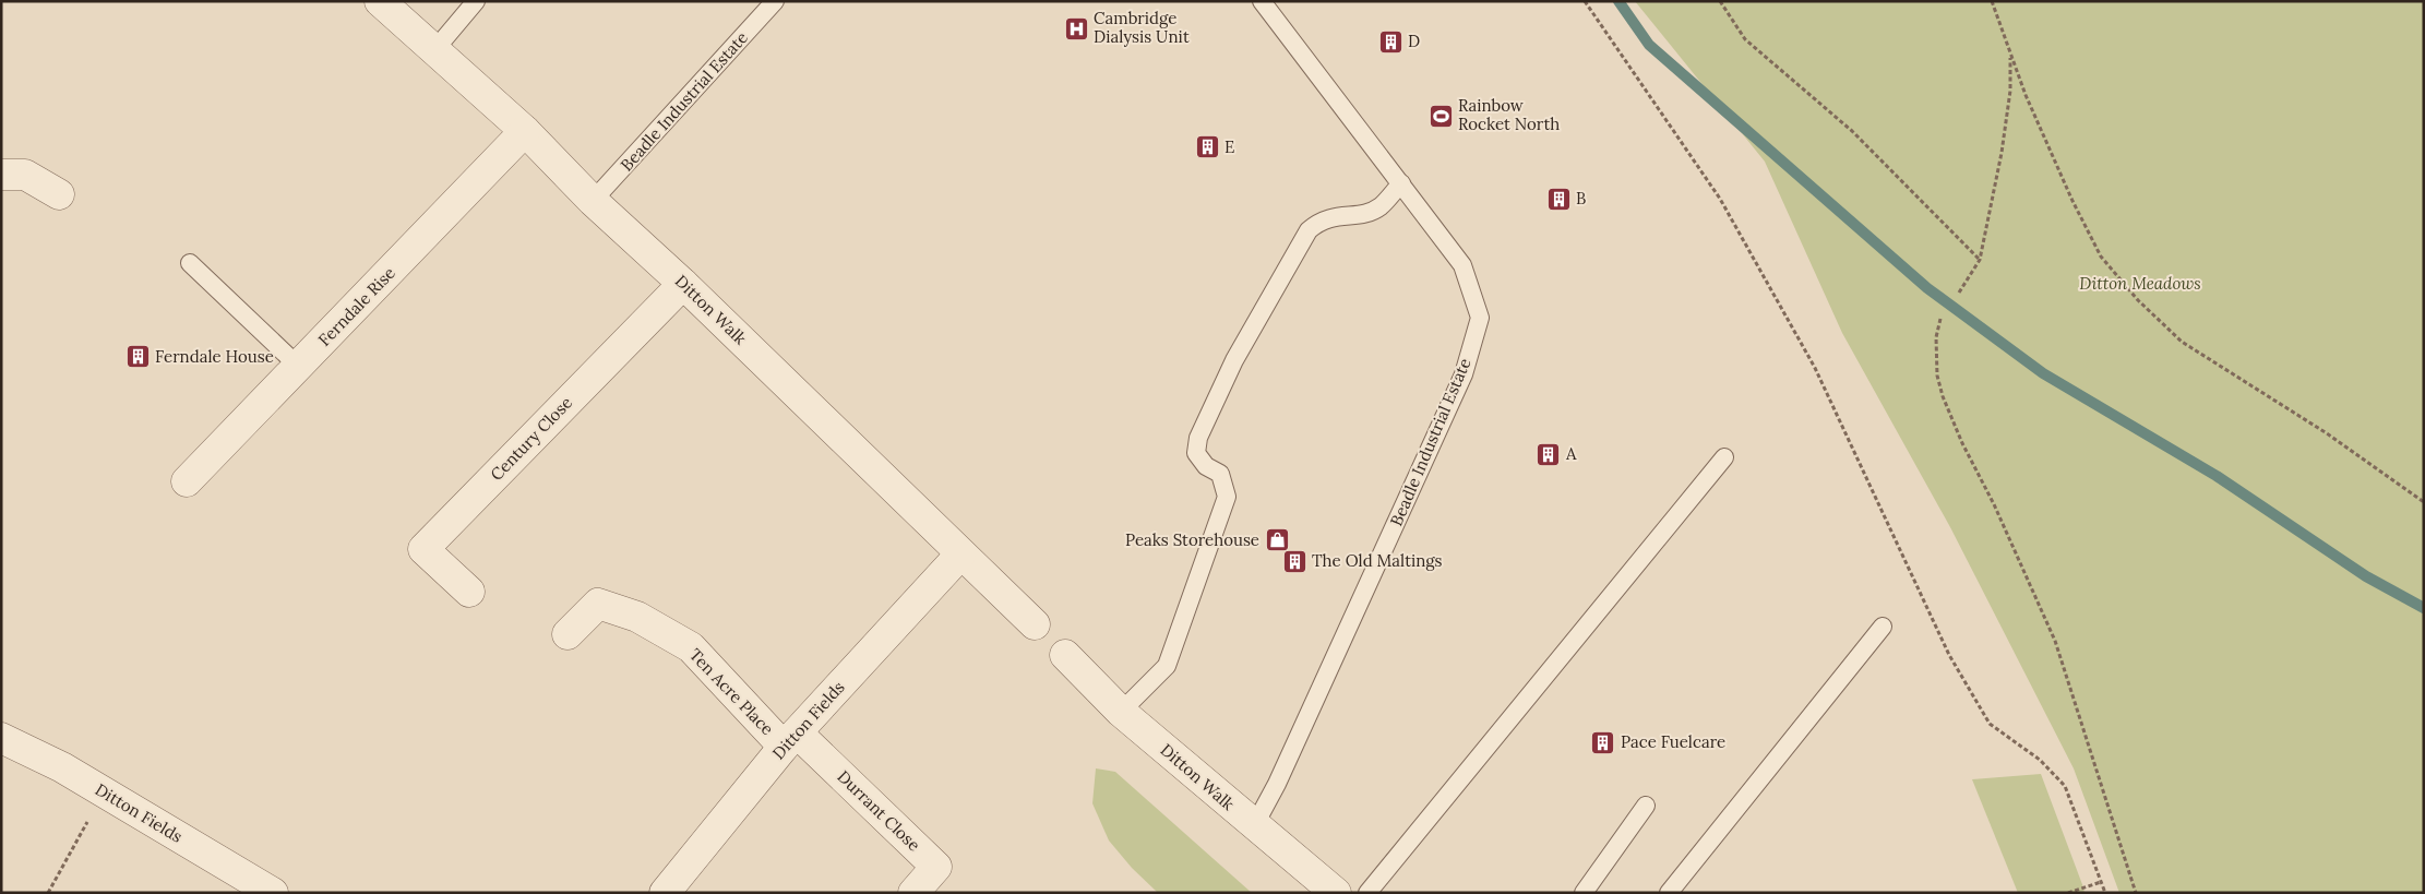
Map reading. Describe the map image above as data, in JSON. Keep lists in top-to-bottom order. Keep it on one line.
{"streets":{"street":["Ferndale Rise","Ditton Walk","Century Close","Ten Acre Place","Ditton Fields","Durrant Close"],"lane":["Beadle Industrial Estate"]},"crossings":[["Beadle Industrial Estate","Ditton Walk"],["Ferndale Rise","Ditton Walk"],["Ditton Walk","Century Close"],["Ditton Walk","Ditton Fields"],["Ten Acre Place","Ditton Fields"],["Ten Acre Place","Durrant Close"],["Ditton Fields","Durrant Close"]],"parks":["Ditton Meadows"],"places":{"hospital":["Cambridge Dialysis Unit"],"building":["D","E","B","Ferndale House","A","The Old Maltings","Pace Fuelcare"],"sports":["Rainbow Rocket North"],"shop":["Peaks Storehouse"]}}
